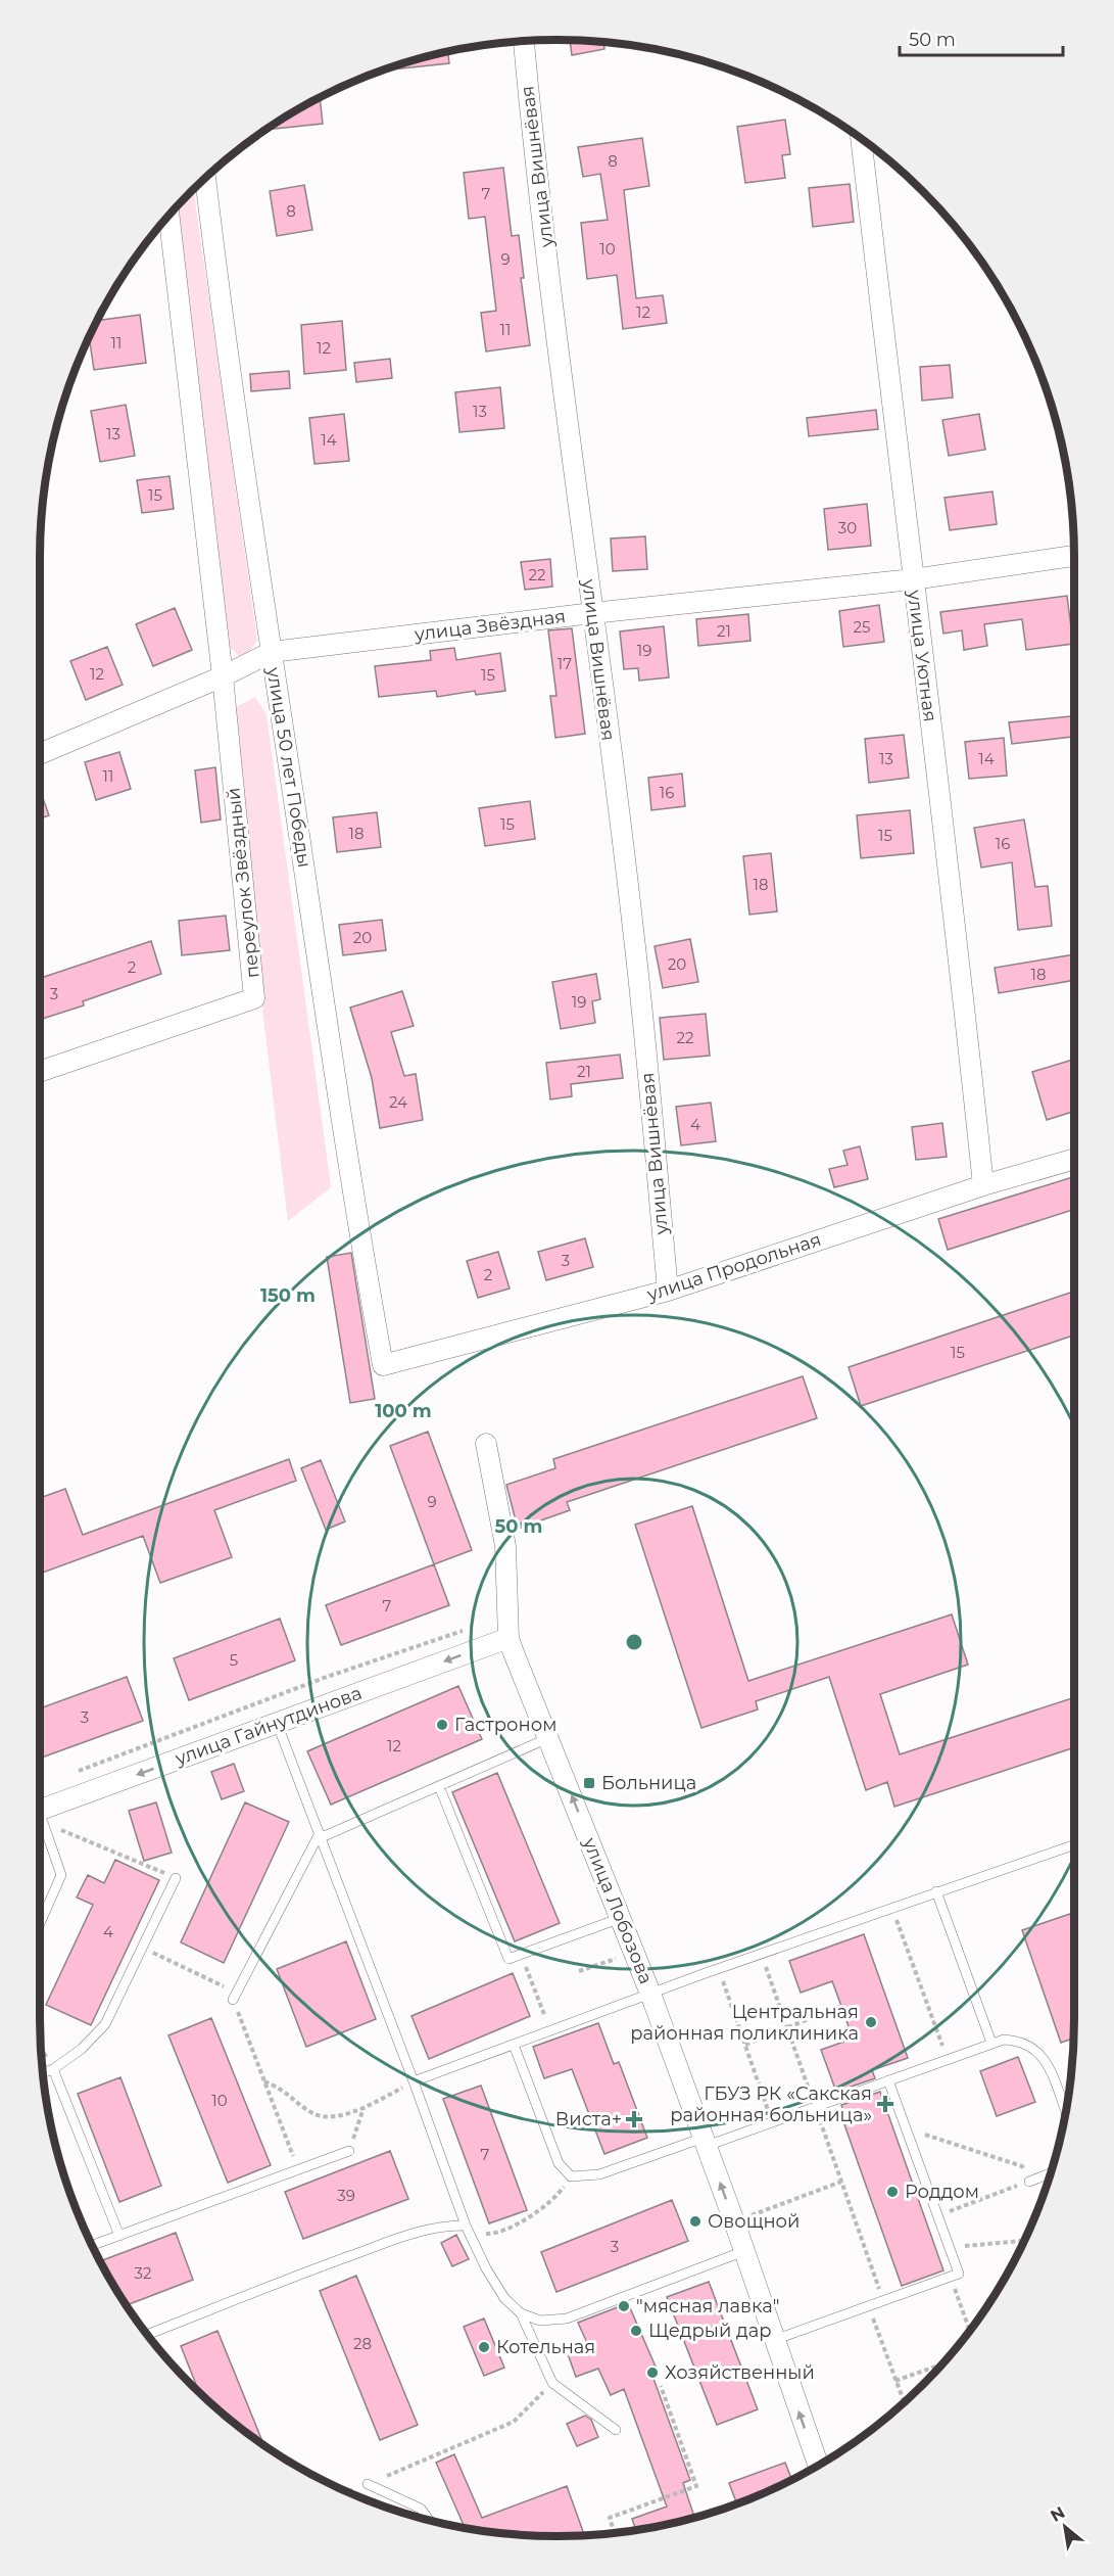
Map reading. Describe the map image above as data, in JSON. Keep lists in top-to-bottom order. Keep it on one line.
{"streets":{"street":["улица Вишнёвая","улица Звёздная","улица Уютная","улица 50 лет Победы","переулок Звёздный","улица Продольная","улица Гайнутдинова","улица Лобозова"]},"crossings":[["улица Вишнёвая","улица Звёздная"],["улица Вишнёвая","улица Продольная"],["улица Звёздная","улица Уютная"],["улица Звёздная","улица 50 лет Победы"],["улица Звёздная","переулок Звёздный"],["улица Уютная","улица Продольная"],["улица 50 лет Победы","улица Продольная"],["улица Гайнутдинова","улица Лобозова"]],"one_way":["улица Гайнутдинова","улица Лобозова"],"places":{"other":["Гастроном","Центральная районная поликлиника","Роддом","Овощной","\"мясная лавка\"","Щедрый дар","Котельная","Хозяйственный"],"transit":["Больница"],"health":["ГБУЗ РК «Сакская районная больница»","Виста+"]},"house_numbers":["8","7","8","10","9","12","11","11","12","13","13","14","15","30","22","25","21","19","17","12","15","13","14","11","16","15","18","15","16","18","20","20","2","18","3","19","22","21","24","4","3","2","15","9","7","5","3","12","4","10","7","39","3","32","28"],"scale_bar":"50 m","north":"top left","rings":["150 m","100 m","50 m"]}
